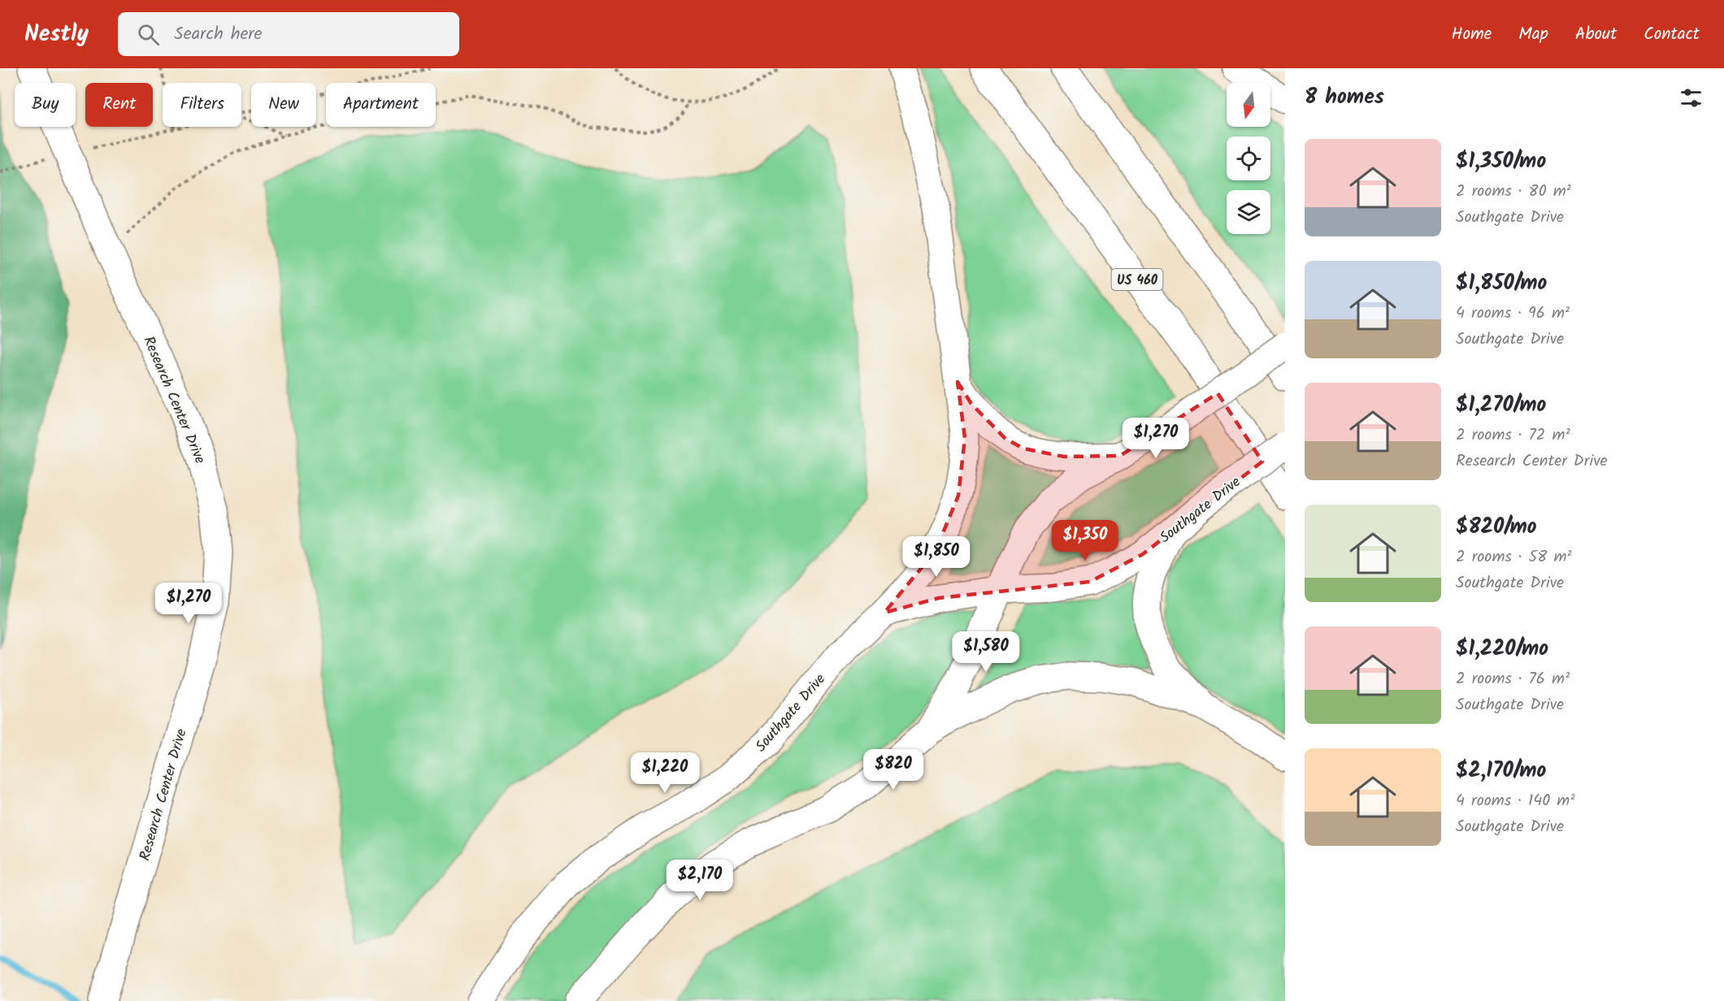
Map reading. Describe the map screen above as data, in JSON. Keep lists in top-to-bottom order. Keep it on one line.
{"streets":{"main road":["US 460","Research Center Drive","Southgate Drive"]},"north":"bottom","page":{"header":"Nestly","search":"Search here","nav":["Home","Map","About","Contact"],"heading":"8 homes","chip":["Buy","Rent","Filters","New","Apartment"],"list":[{"name":"$1,350/mo","note":"2 rooms · 80 m² · Southgate Drive"},{"name":"$1,850/mo","note":"4 rooms · 96 m² · Southgate Drive"},{"name":"$1,270/mo","note":"2 rooms · 72 m² · Research Center Drive"},{"name":"$820/mo","note":"2 rooms · 58 m² · Southgate Drive"},{"name":"$1,220/mo","note":"2 rooms · 76 m² · Southgate Drive"},{"name":"$2,170/mo","note":"4 rooms · 140 m² · Southgate Drive"}],"price":["$1,270","$1,350","$1,850","$1,270","$1,580","$820","$1,220","$2,170"]}}
